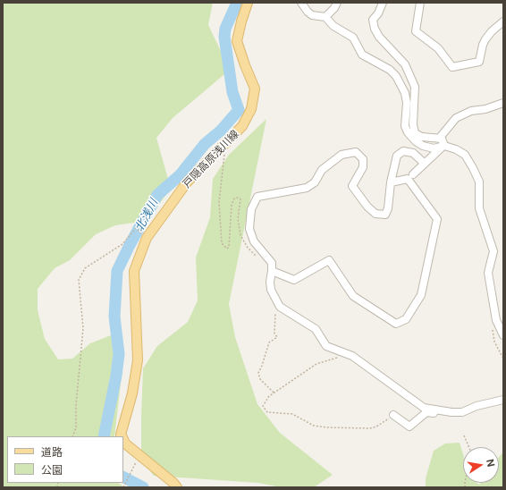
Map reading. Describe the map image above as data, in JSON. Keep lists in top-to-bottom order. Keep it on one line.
{"streets":{"main road":["戸隠高原浅川線"]},"water":["北浅川"],"legend":["道路","公園"],"north":"right"}
